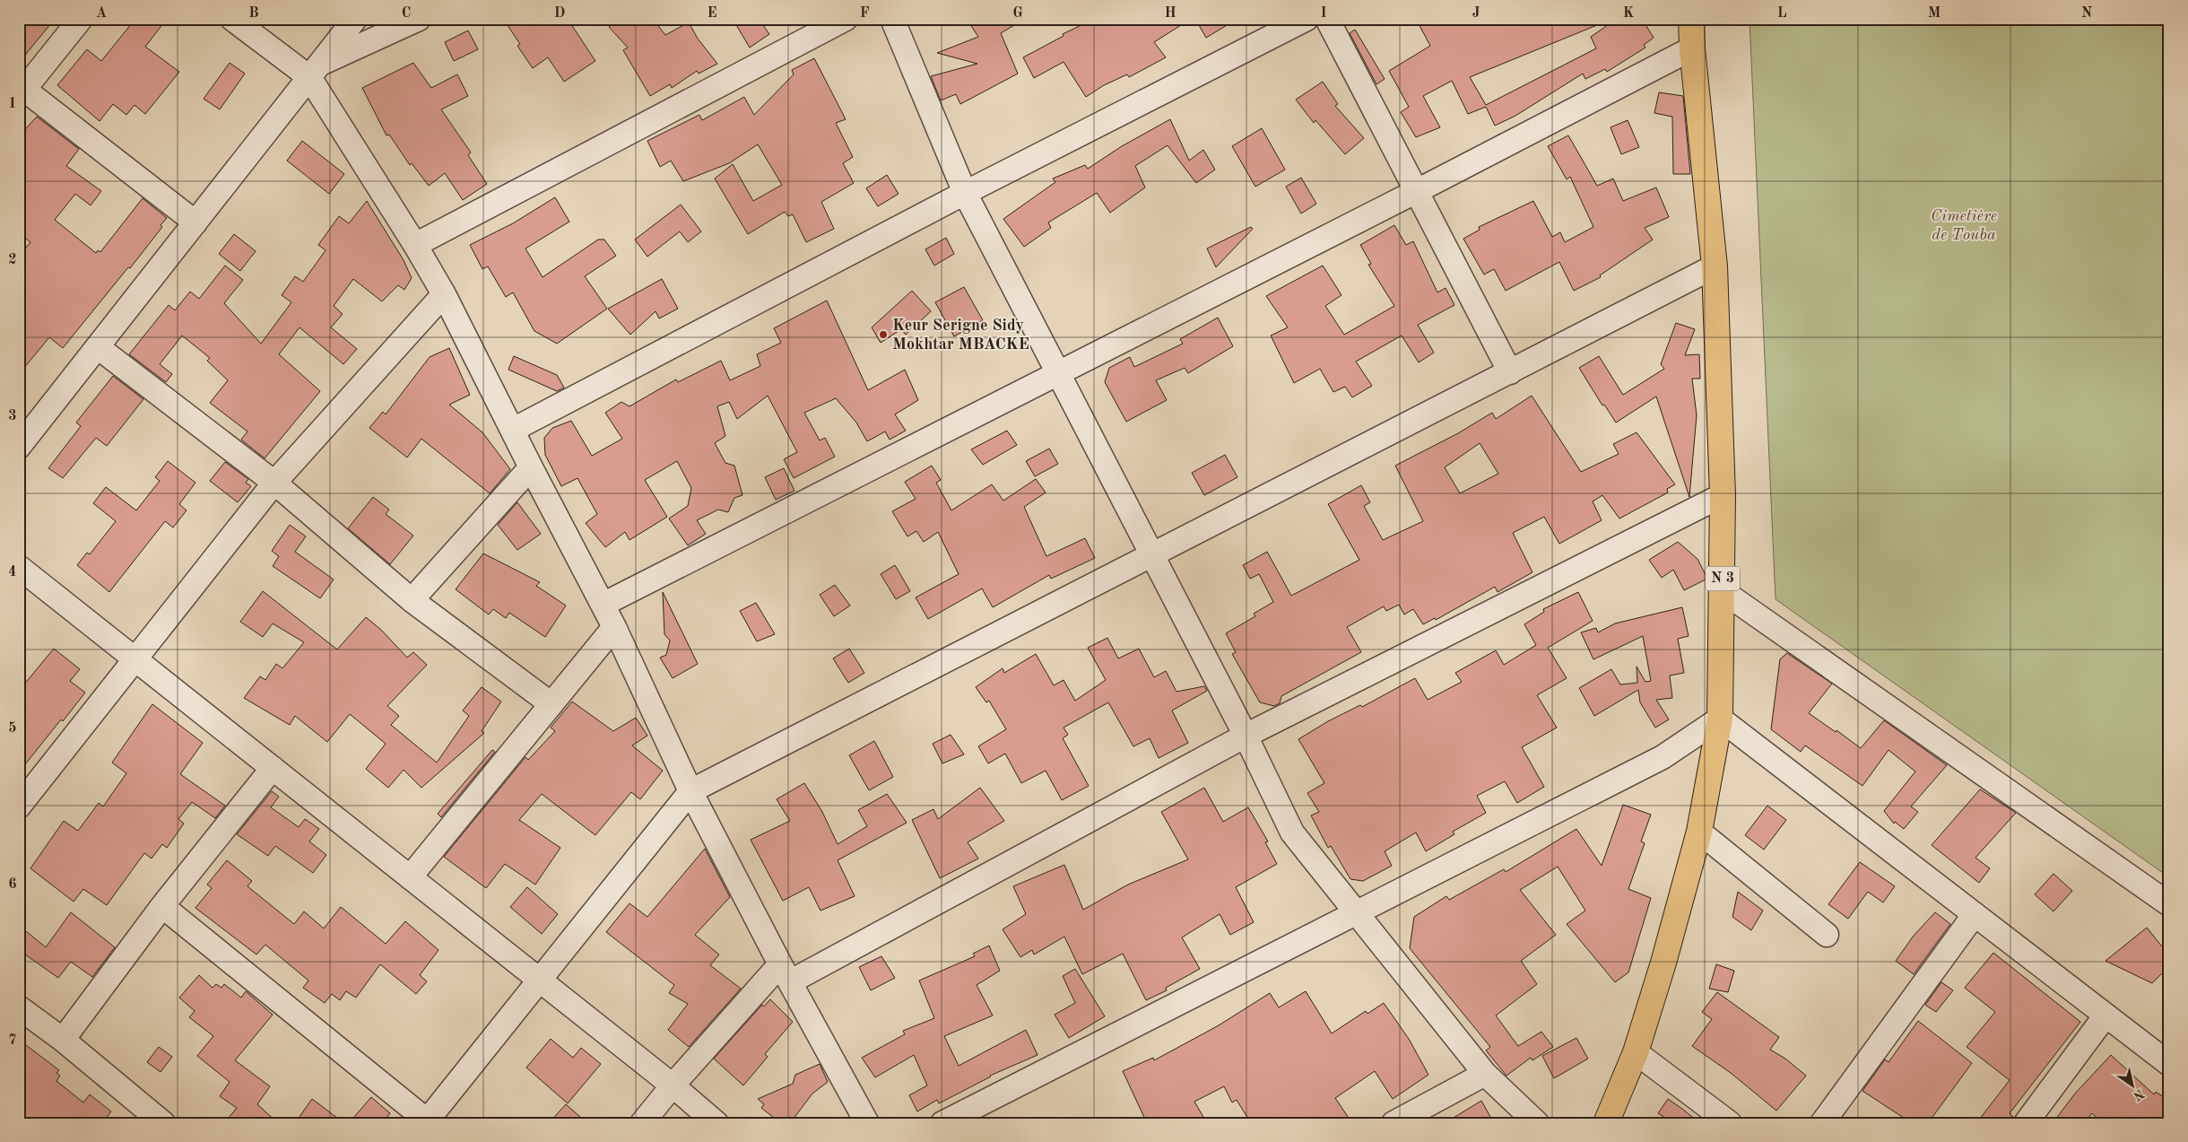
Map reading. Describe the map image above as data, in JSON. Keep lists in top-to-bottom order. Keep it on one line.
{"streets":{"main road":["N 3"]},"parks":["Cimetière de Touba"],"places":["Keur Serigne Sidy Mokhtar MBACKE"],"north":"bottom right","grid":{"columns":["A","B","C","D","E","F","G","H","I","J","K","L","M","N"],"rows":["1","2","3","4","5","6","7"]}}
